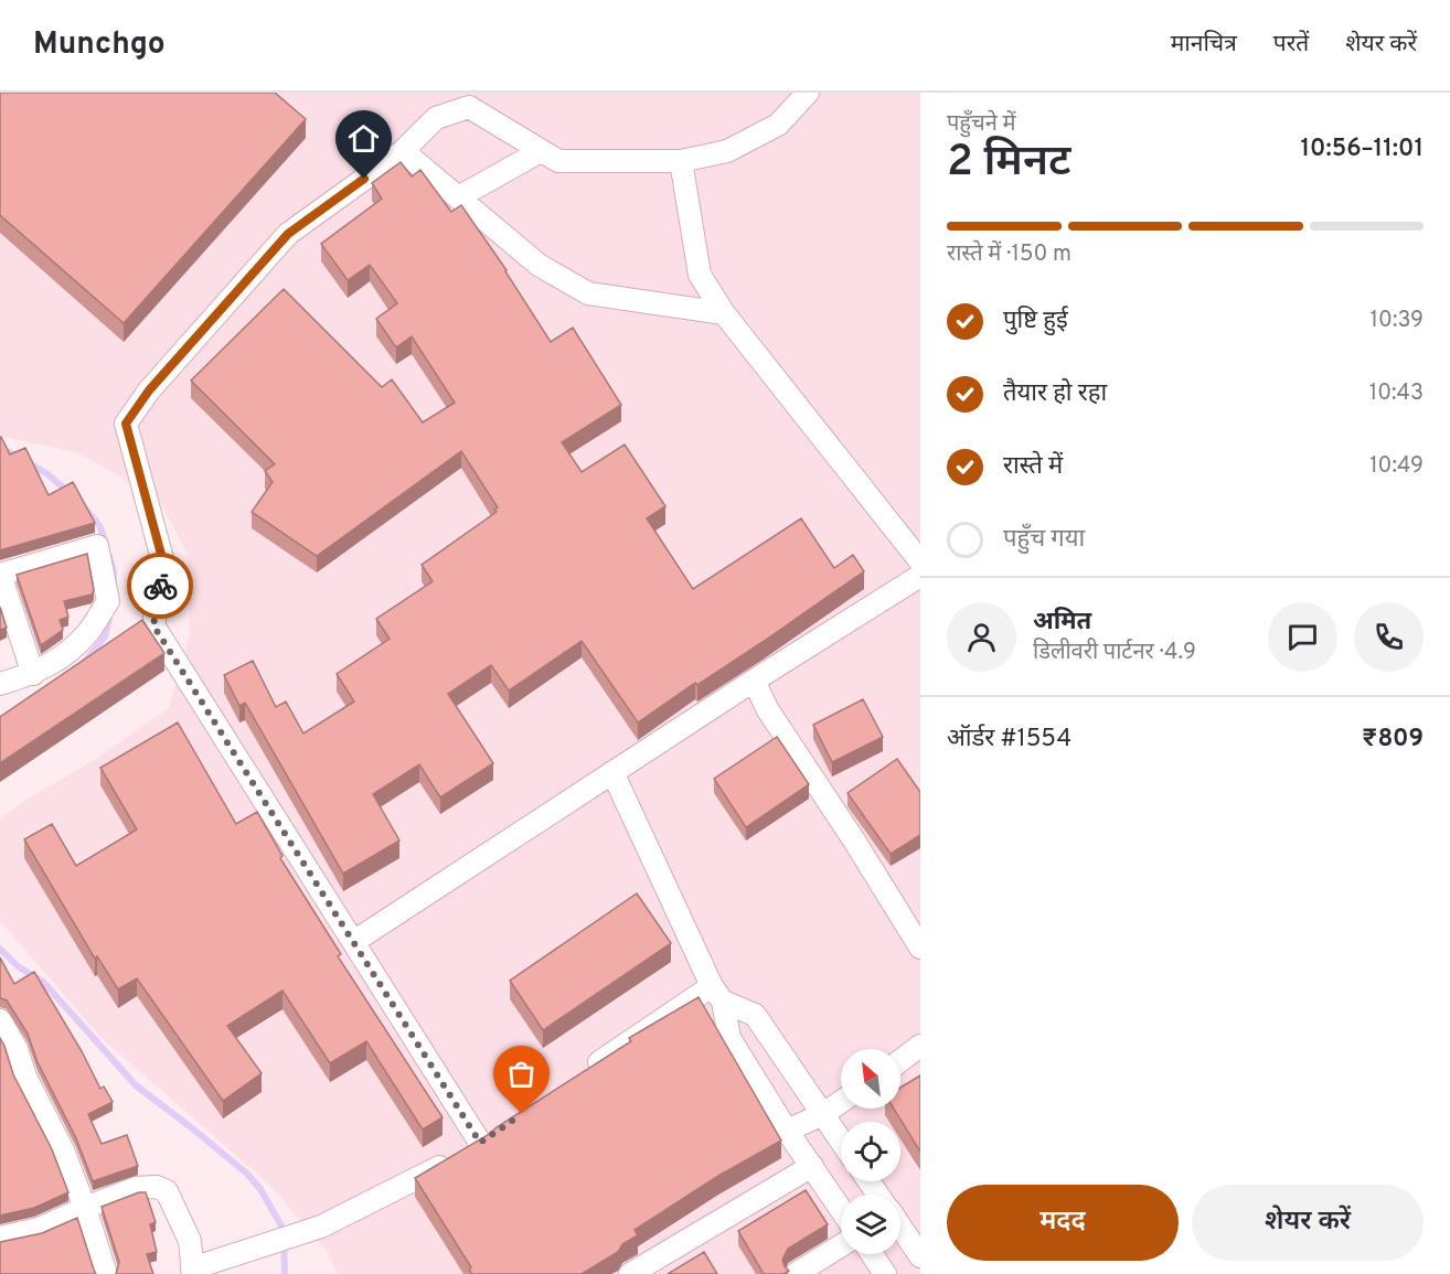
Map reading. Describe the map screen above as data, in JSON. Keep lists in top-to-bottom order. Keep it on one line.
{"north":"top left","page":{"header":"Munchgo","nav":["मानचित्र","परतें","शेयर करें"],"heading":["2 मिनट","पहुँचने में","10:56–11:01"],"panel":["अमित","डिलीवरी पार्टनर · 4.9","ऑर्डर #1554","₹809"],"bar":"रास्ते में · 150 m","list":[["पुष्टि हुई","10:39"],["तैयार हो रहा","10:43"],["रास्ते में","10:49"],"पहुँच गया"],"buttons":["मदद","शेयर करें"]}}
